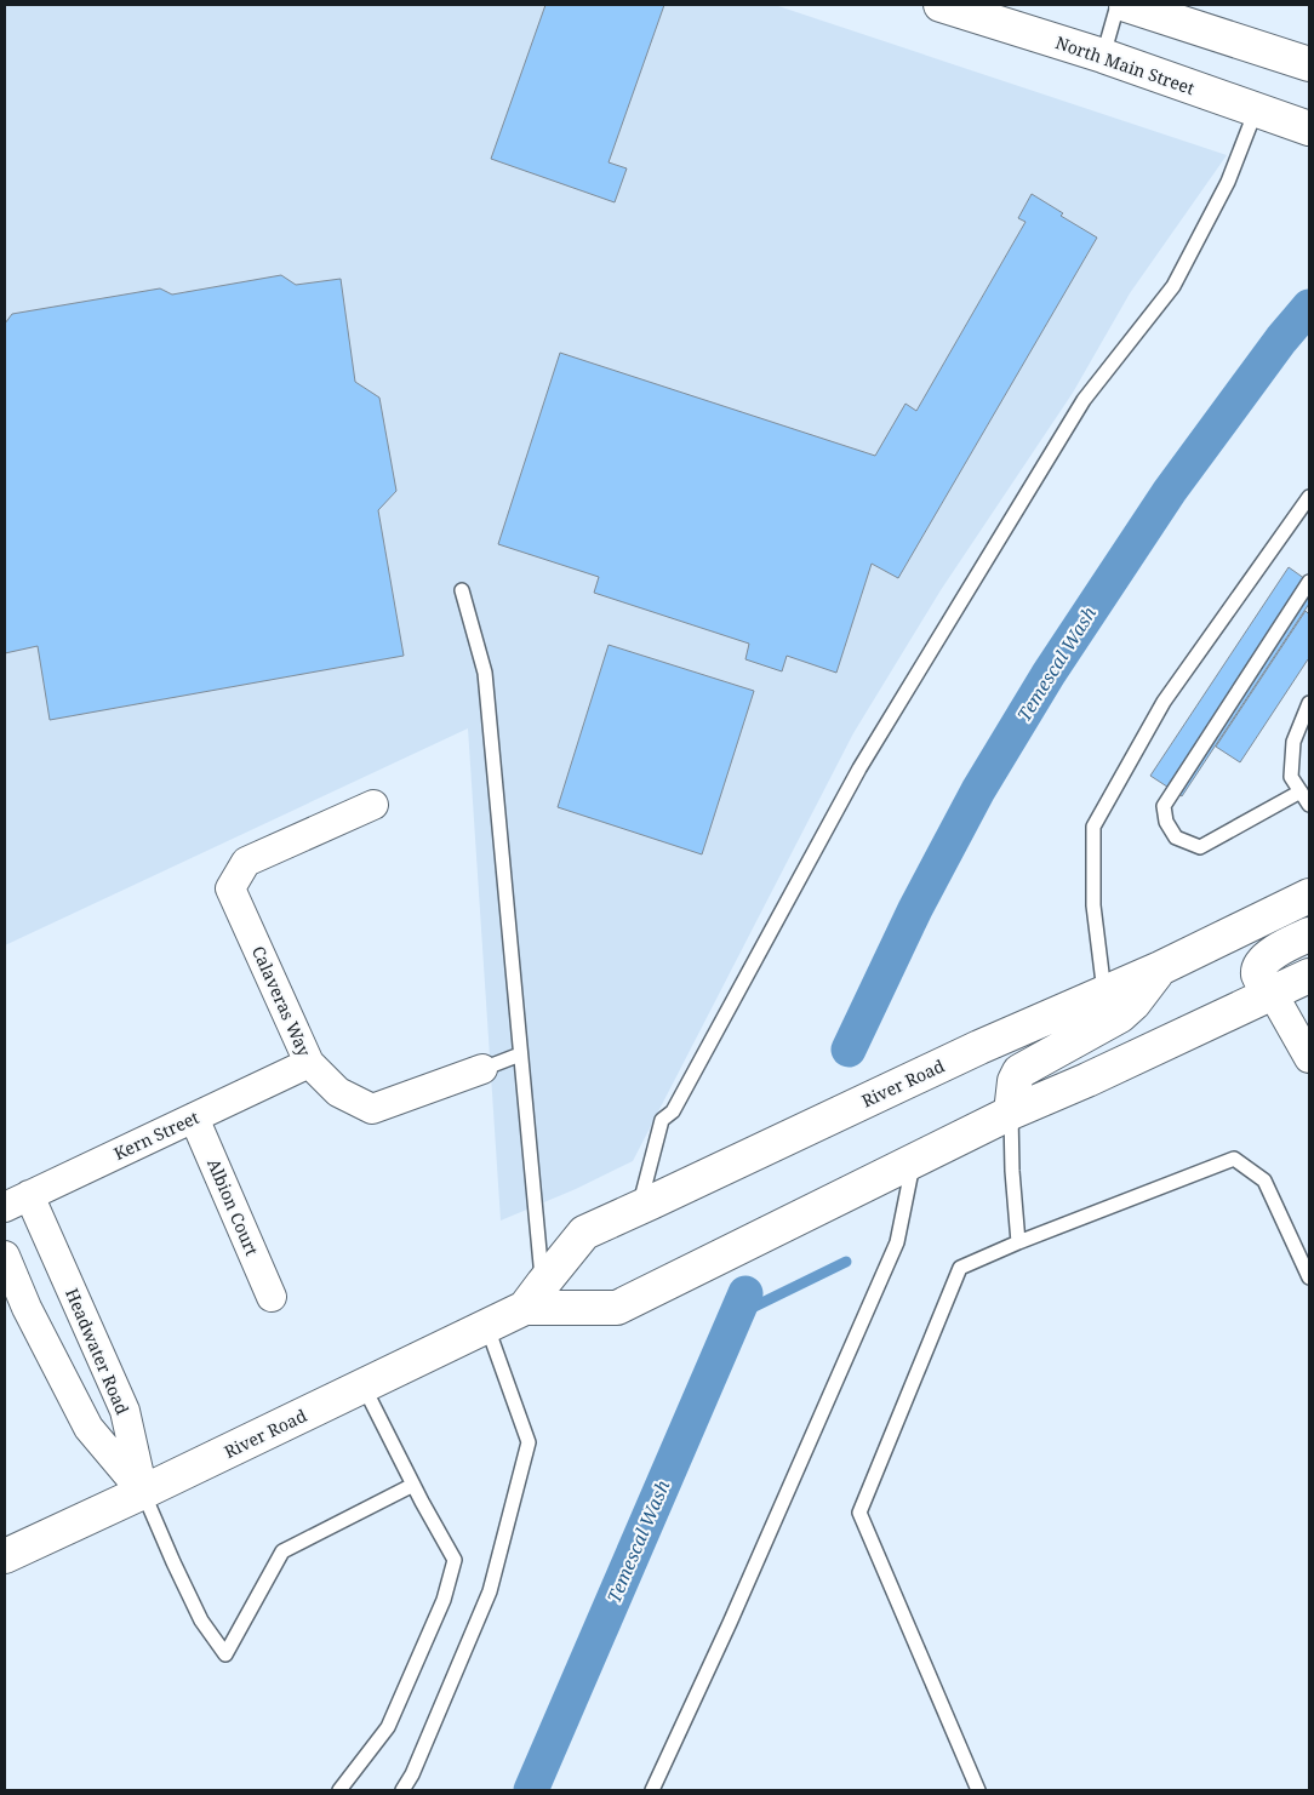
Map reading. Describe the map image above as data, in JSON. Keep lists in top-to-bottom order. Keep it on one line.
{"streets":{"main road":["North Main Street","River Road"],"street":["Calaveras Way","Kern Street","Albion Court","Headwater Road"]},"crossings":[["Calaveras Way","Kern Street"],["River Road","Headwater Road"],["Kern Street","Albion Court"],["Kern Street","Headwater Road"]],"water":["Temescal Wash"]}
